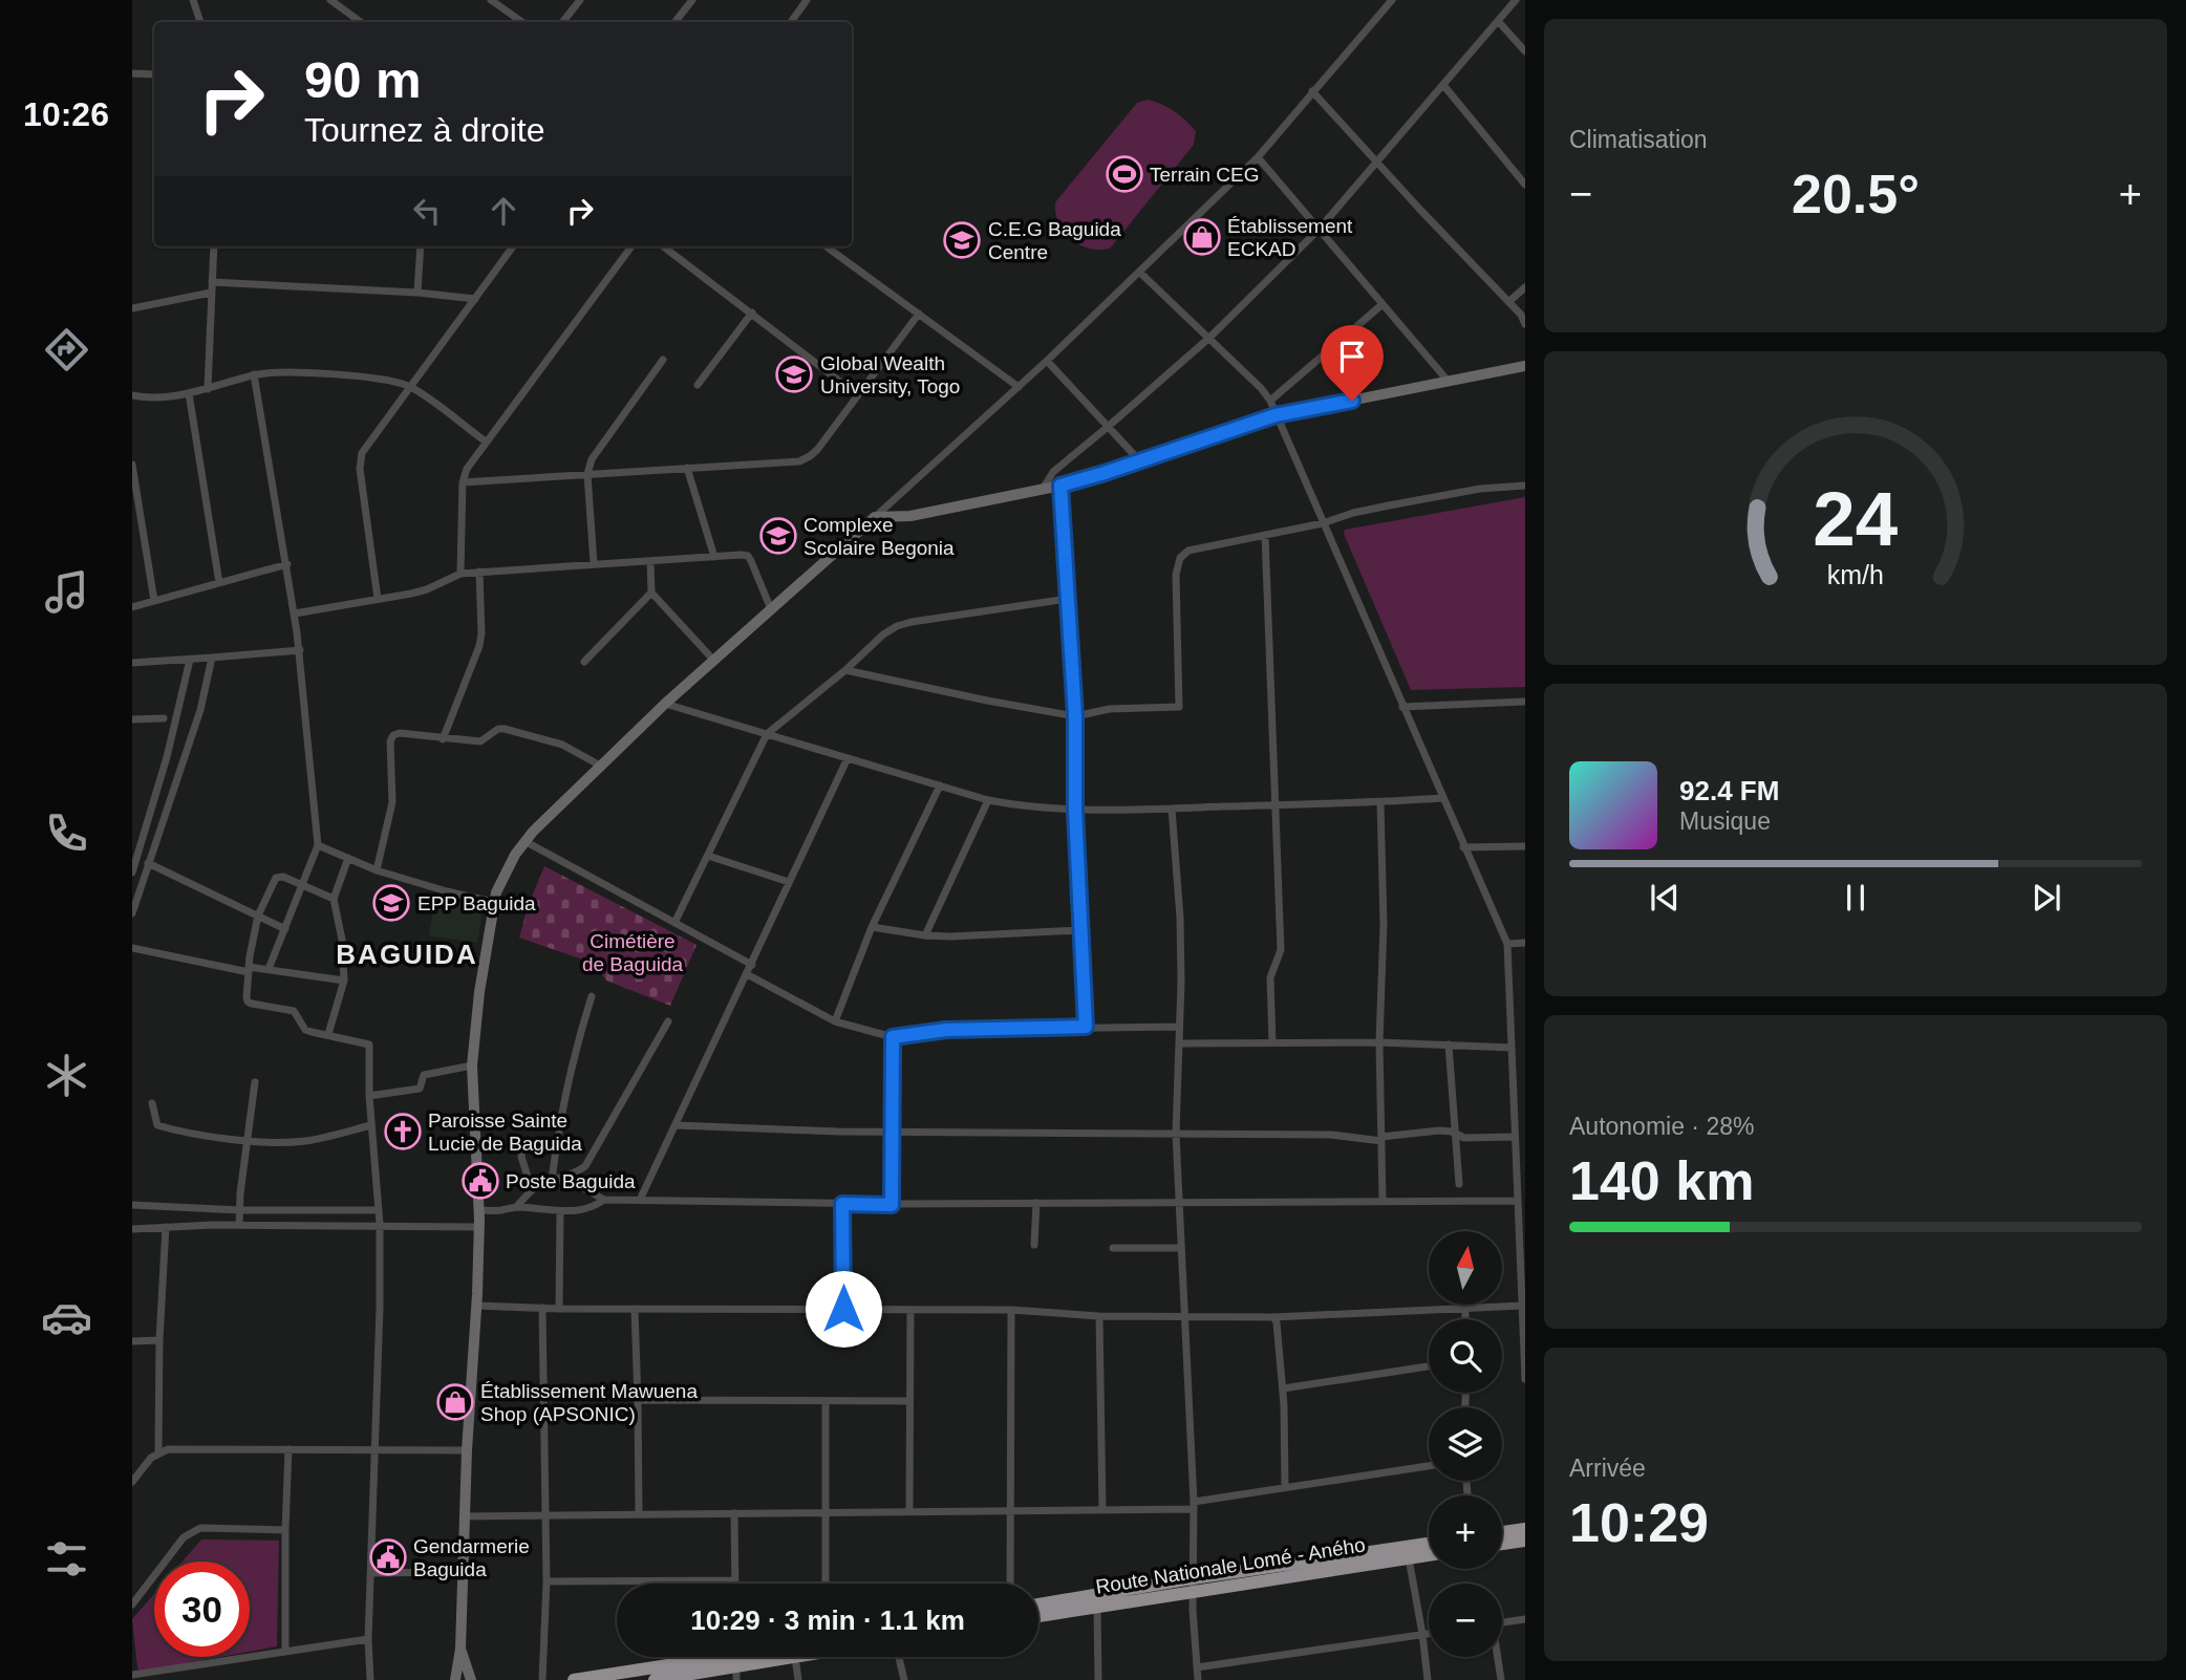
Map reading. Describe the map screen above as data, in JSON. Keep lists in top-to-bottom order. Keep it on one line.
{"streets":{"highway":["Route Nationale Lomé - Aného"]},"districts":["BAGUIDA"],"parks":["Cimétière de Baguida"],"places":{"sports":["Terrain CEG"],"shop":["Établissement ECKAD","Établissement Mawuena Shop (APSONIC)"],"school or university":["C.E.G Baguida Centre","Global Wealth University, Togo","Complexe Scolaire Begonia","EPP Baguida"],"church":["Paroisse Sainte Lucie de Baguida"],"public building":["Poste Baguida","Gendarmerie Baguida"]},"north":"top","page":{"tabs":"10:26","tile":["Climatisation",["Autonomie · 28%","140 km"],["Arrivée","10:29"]],"turn":["90 m","Tournez à droite"],"heat":["−","20.5°","+"],"song":["92.4 FM","Musique"],"map_buttons":["+","−"],"limit":"30","trip":"10:29 · 3 min · 1.1 km","gauge":["24","km/h"]}}
